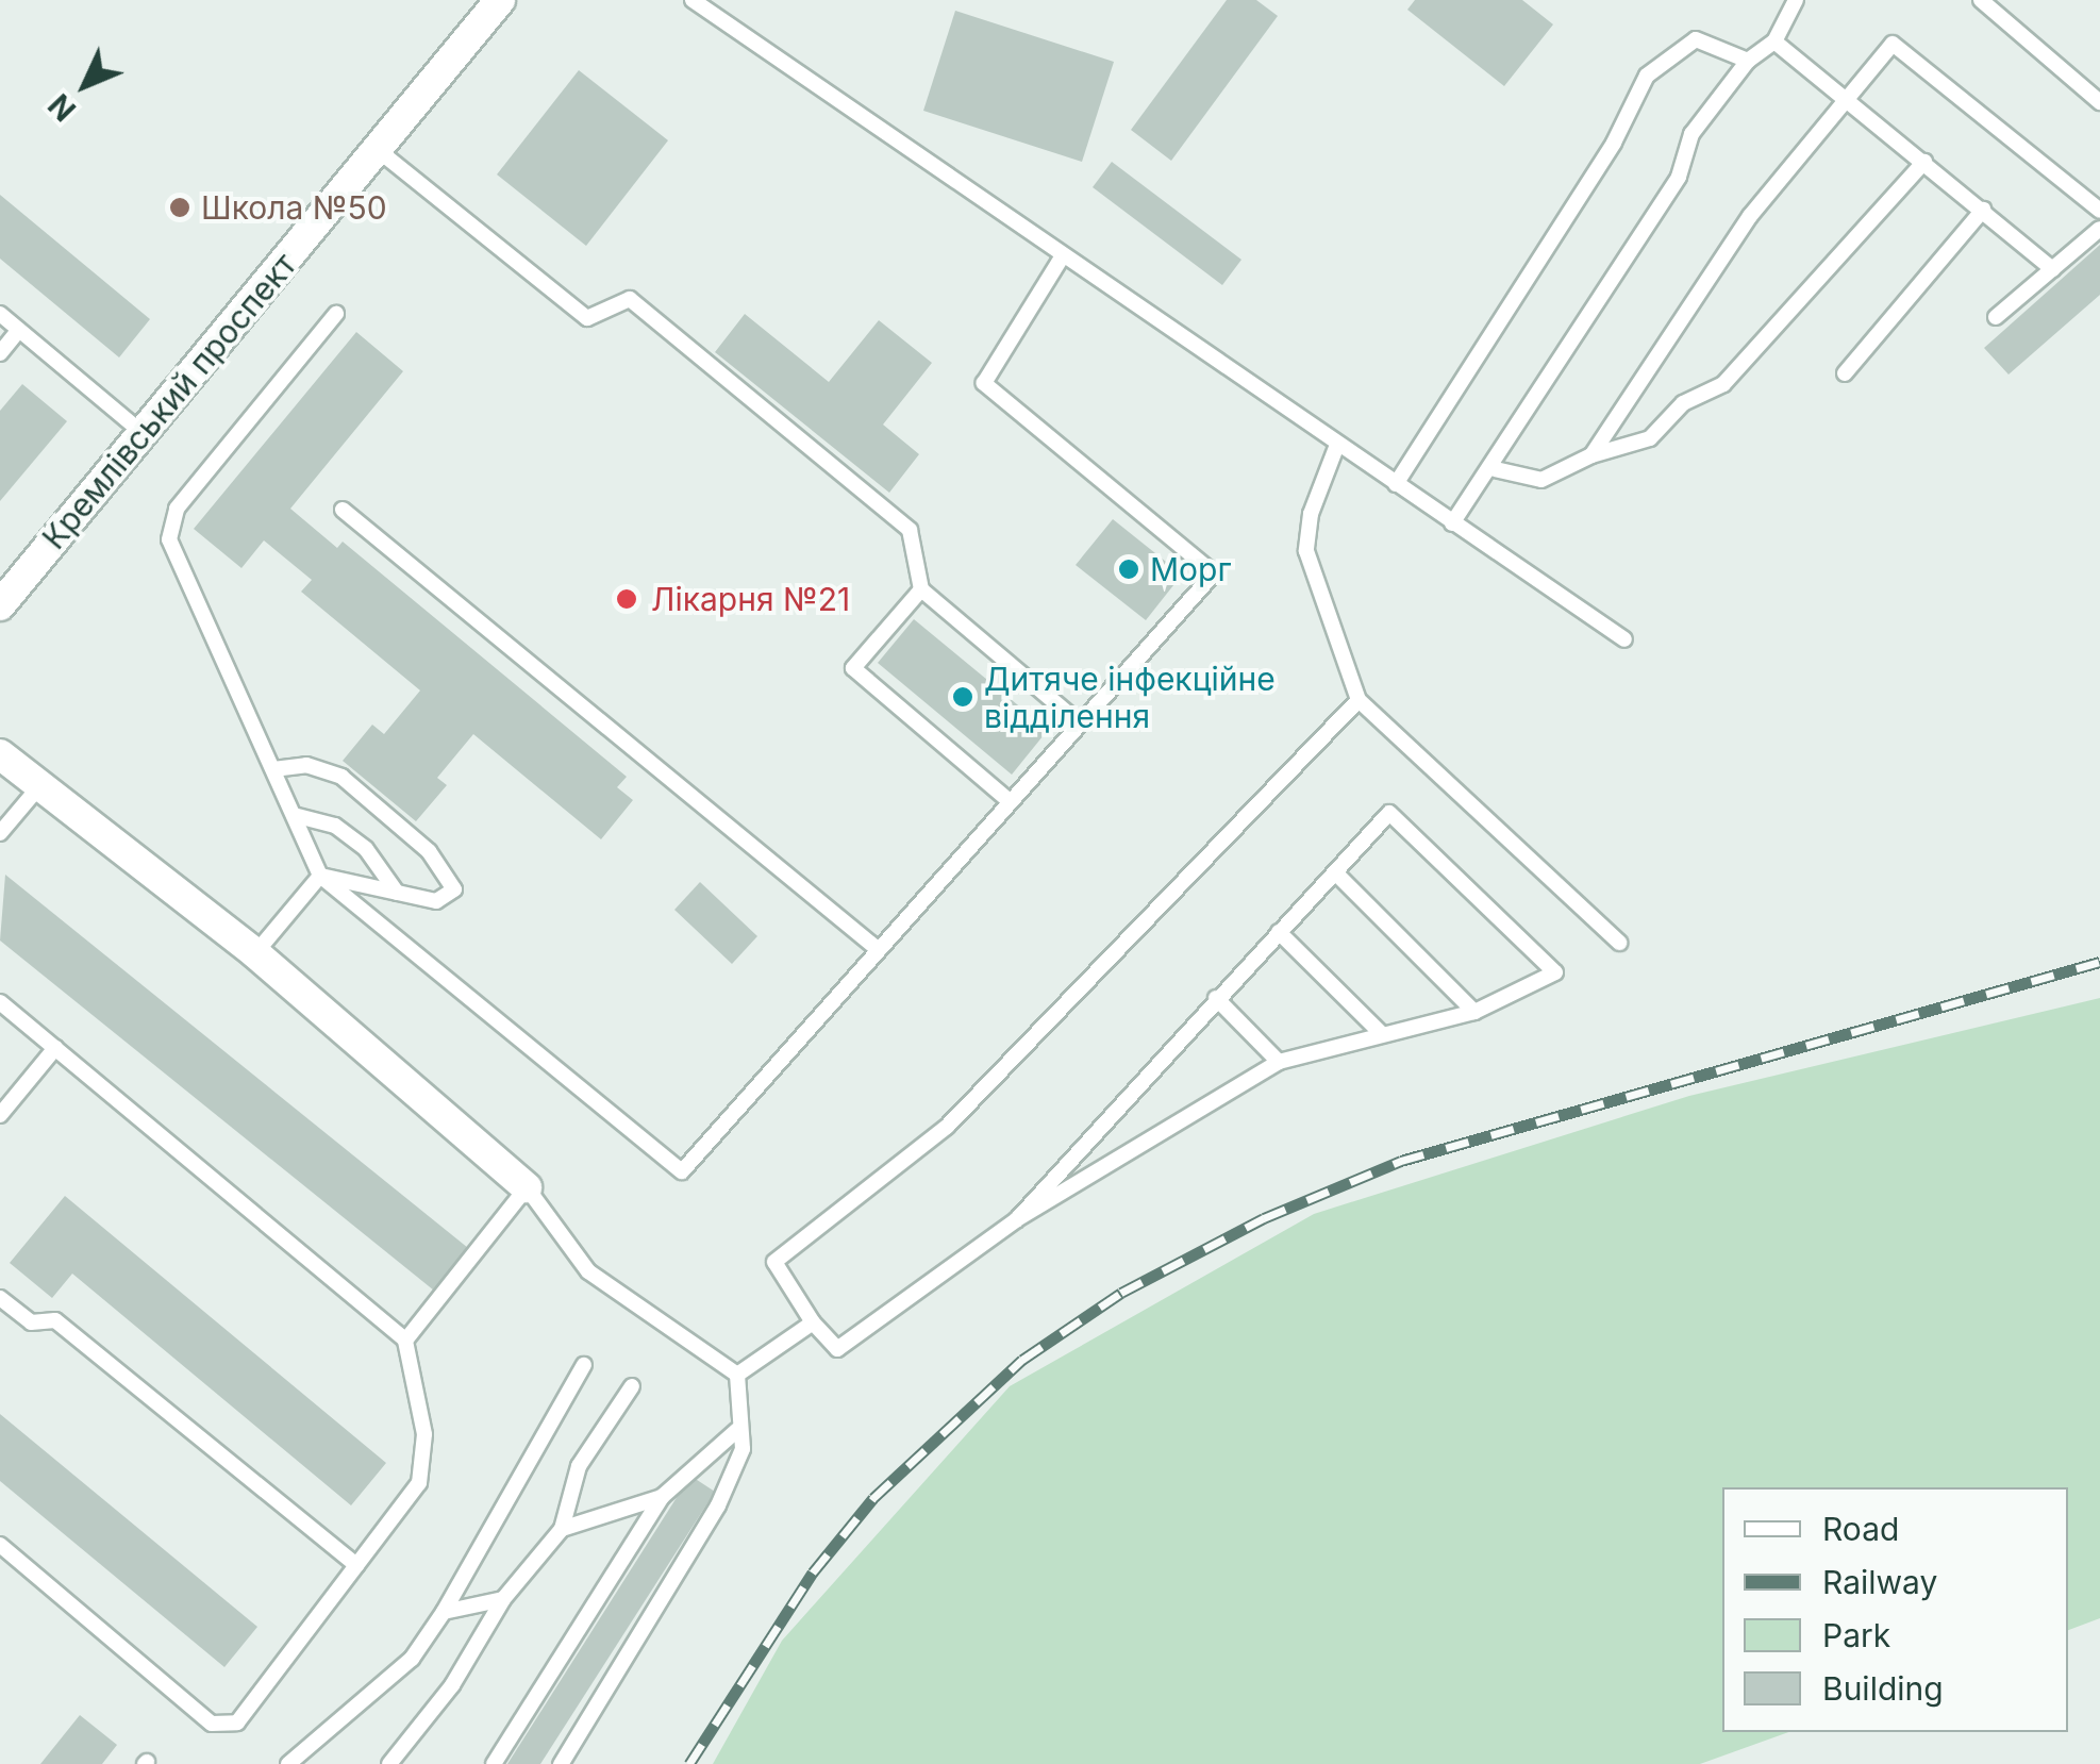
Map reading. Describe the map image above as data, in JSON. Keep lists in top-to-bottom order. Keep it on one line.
{"streets":{"street":["Кремлівський проспект"]},"places":["Школа №50","Морг","Лікарня №21","Дитяче інфекційне відділення"],"legend":["Road","Railway","Park","Building"],"north":"bottom left"}
